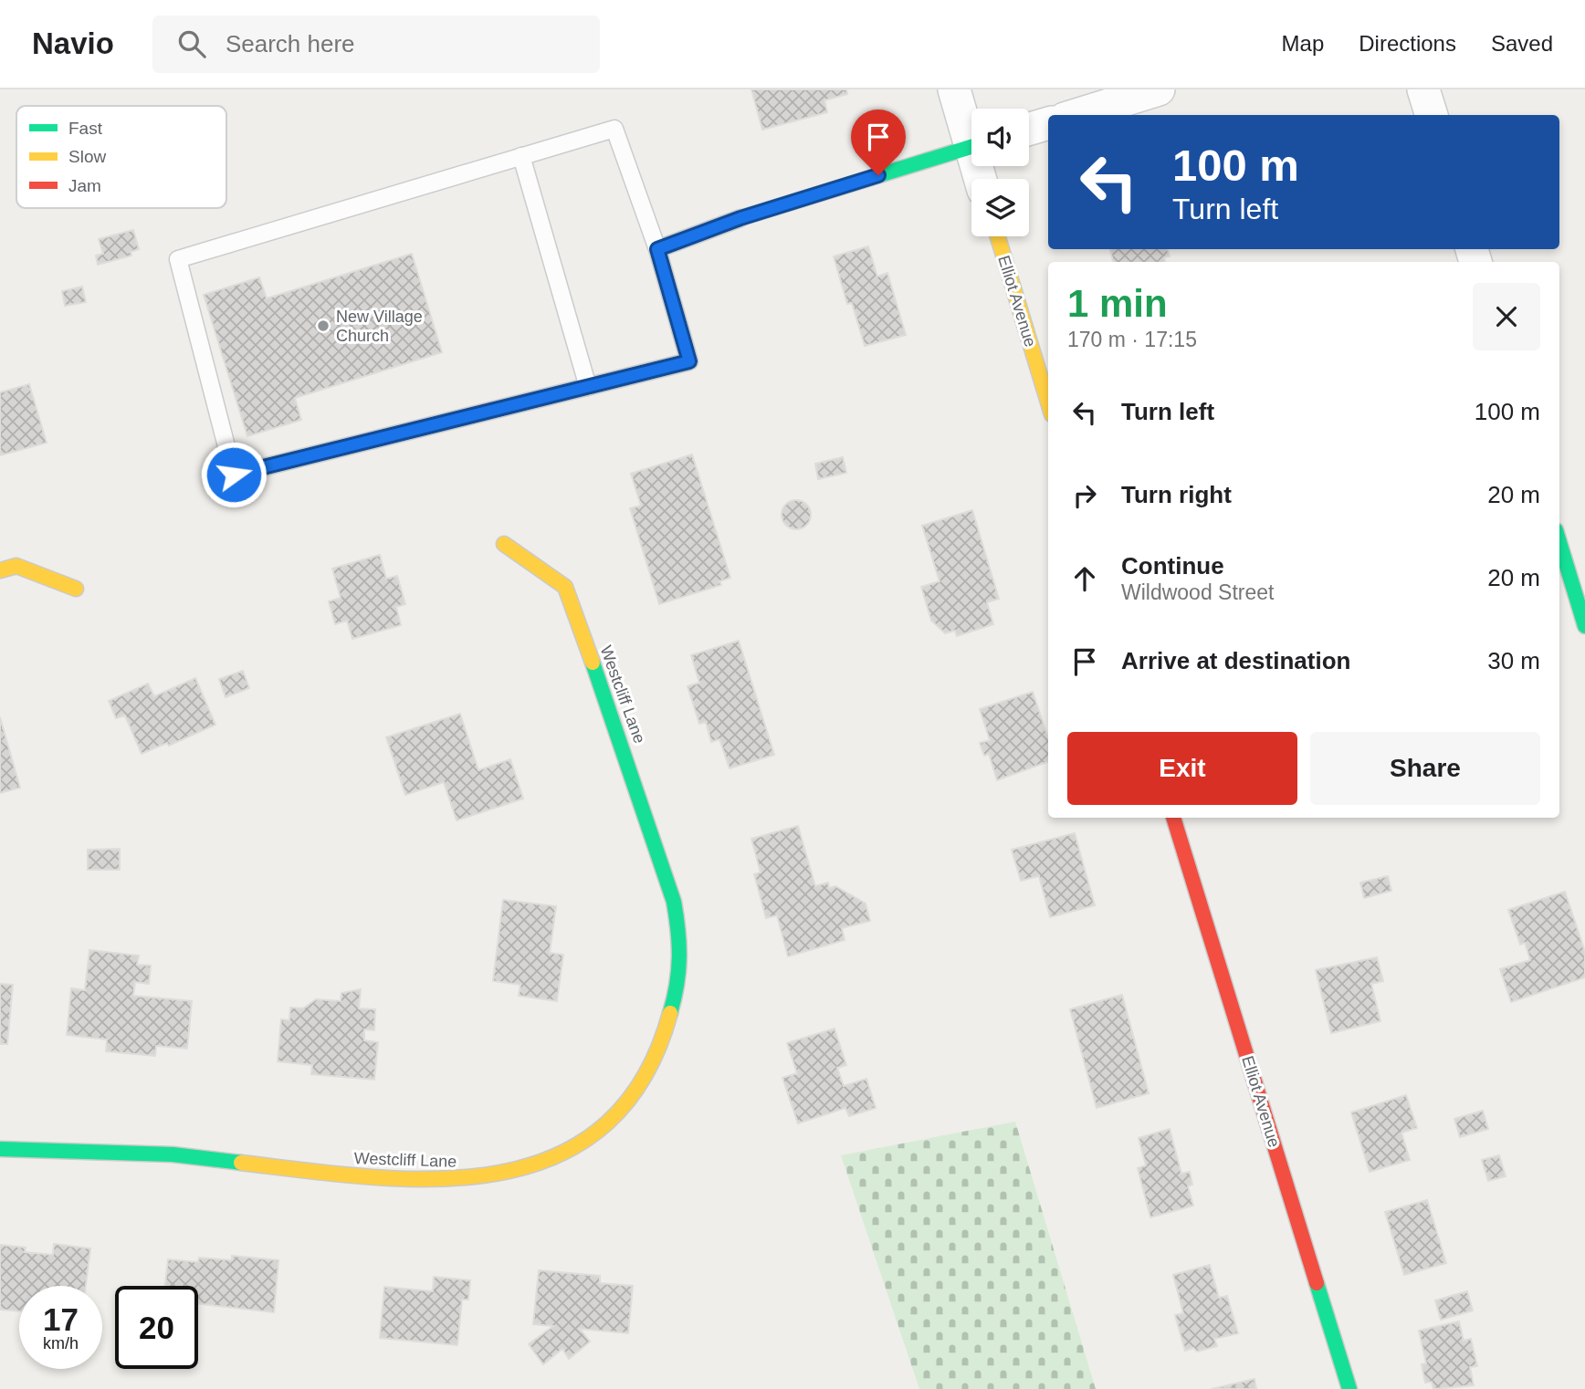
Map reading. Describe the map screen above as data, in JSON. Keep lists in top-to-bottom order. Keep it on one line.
{"streets":{"street":["Elliot Avenue","Westcliff Lane"]},"places":["New Village Church"],"legend":["Fast","Slow","Jam"],"page":{"header":"Navio","search":"Search here","nav":["Map","Directions","Saved"],"turn":["100 m","Turn left"],"heading":["1 min","170 m · 17:15"],"list":[{"name":"Turn left","value":"100 m"},{"name":"Turn right","value":"20 m"},{"name":"Continue","note":"Wildwood Street","value":"20 m"},{"name":"Arrive at destination","value":"30 m"}],"buttons":["Exit","Share"],"speed":"17 km/h","limit":"20"}}
